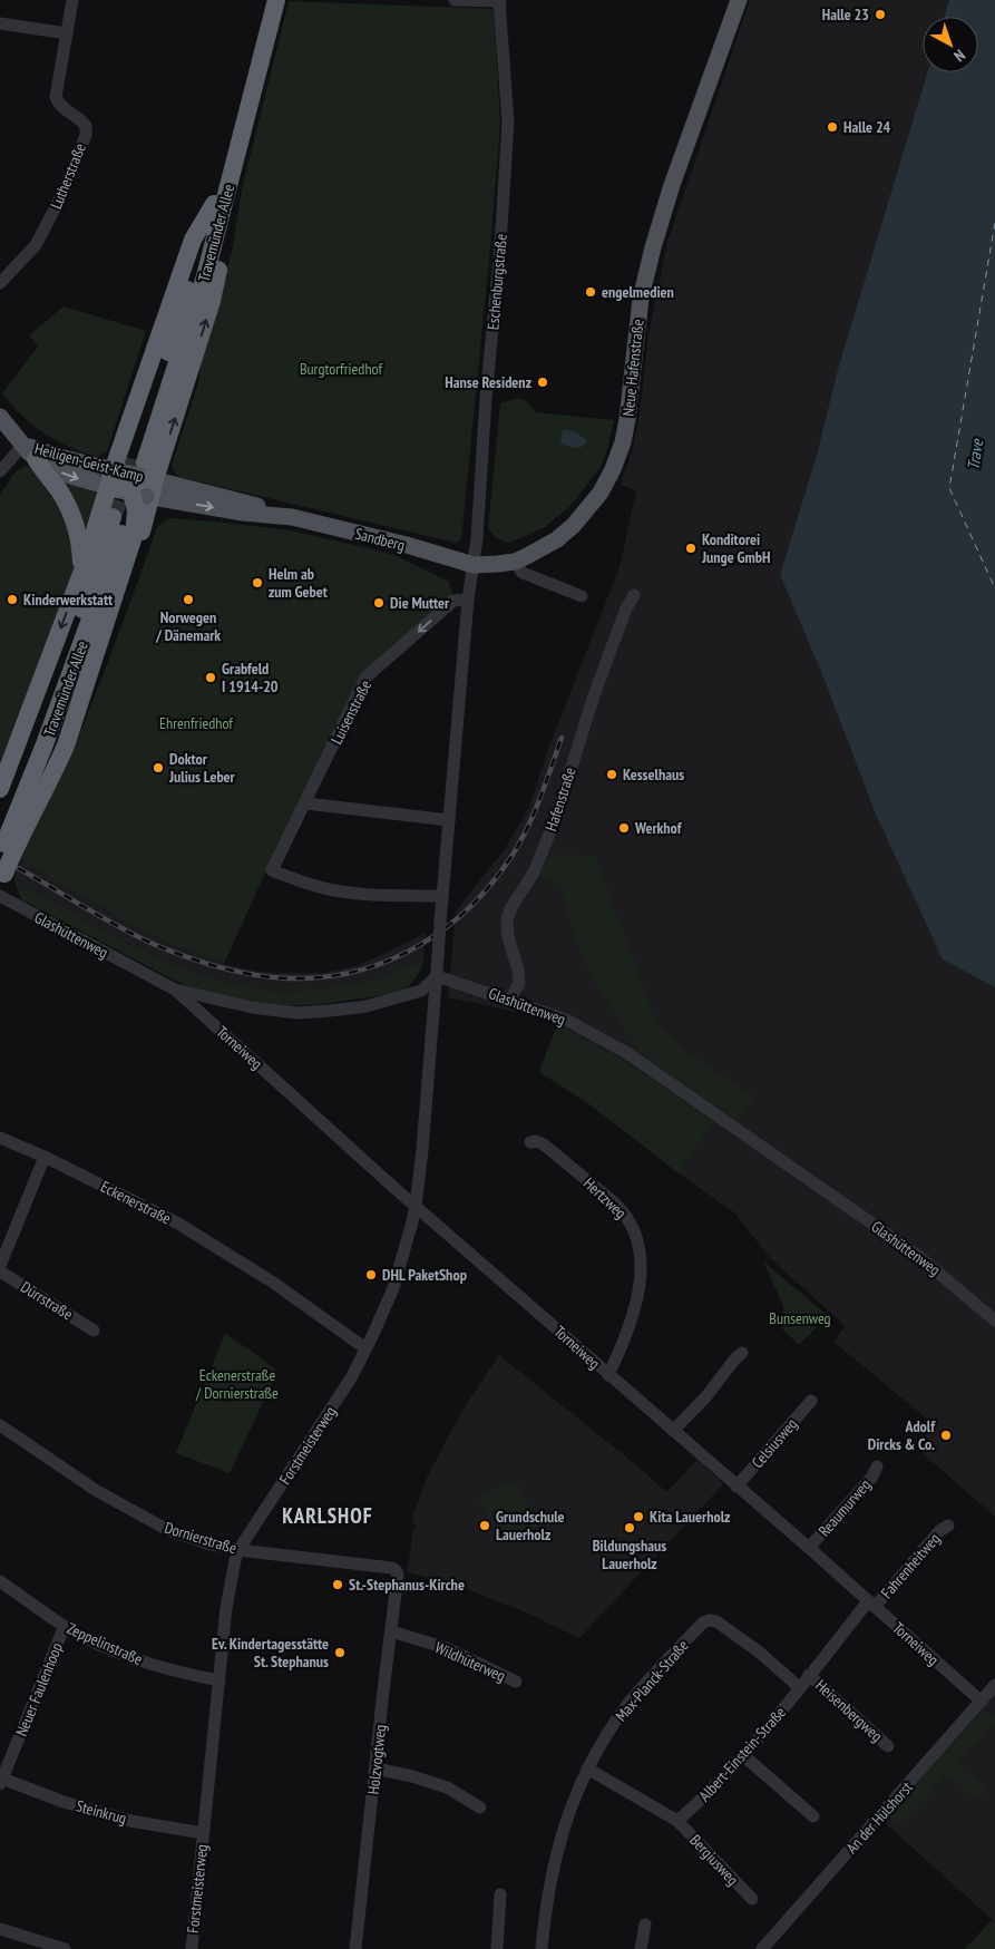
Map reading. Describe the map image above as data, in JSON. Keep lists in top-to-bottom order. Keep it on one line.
{"streets":{"highway":["Travemünder Allee"],"main road":["Neue Hafenstraße","Heiligen-Geist-Kamp","Sandberg"],"street":["Lutherstraße","Eschenburgstraße","Luisenstraße","Hafenstraße","Glashüttenweg","Torneiweg","Hertzweg","Eckenerstraße","Dürrstraße","Celsiusweg","Forstmeisterweg","Reaumurweg","Dornierstraße","Fahrenheitweg","Zeppelinstraße","Wildhüterweg","Max-Planck-Straße","Neuer Faulenhoop","Heisenbergweg","Albert-Einstein-Straße","Holzvogtweg","Steinkrug","An der Hülshorst","Bergiusweg"]},"crossings":[["Travemünder Allee","Heiligen-Geist-Kamp"],["Travemünder Allee","Sandberg"],["Eschenburgstraße","Neue Hafenstraße"],["Eschenburgstraße","Sandberg"],["Neue Hafenstraße","Sandberg"],["Heiligen-Geist-Kamp","Sandberg"],["Hafenstraße","Glashüttenweg"],["Glashüttenweg","Torneiweg"],["Glashüttenweg","Forstmeisterweg"],["Torneiweg","Hertzweg"],["Torneiweg","Celsiusweg"],["Torneiweg","Forstmeisterweg"],["Torneiweg","Reaumurweg"],["Torneiweg","Fahrenheitweg"],["Torneiweg","Albert-Einstein-Straße"],["Torneiweg","An der Hülshorst"],["Eckenerstraße","Forstmeisterweg"],["Forstmeisterweg","Dornierstraße"],["Forstmeisterweg","Zeppelinstraße"],["Forstmeisterweg","Steinkrug"],["Dornierstraße","Holzvogtweg"],["Fahrenheitweg","Albert-Einstein-Straße"],["Zeppelinstraße","Neuer Faulenhoop"],["Wildhüterweg","Holzvogtweg"],["Max-Planck-Straße","Albert-Einstein-Straße"],["Neuer Faulenhoop","Steinkrug"],["Heisenbergweg","Albert-Einstein-Straße"],["Albert-Einstein-Straße","Bergiusweg"]],"one_way":["Luisenstraße"],"districts":["KARLSHOF"],"water":["Trave"],"parks":["Burgtorfriedhof","Ehrenfriedhof","Bunsenweg","Eckenerstraße / Dornierstraße"],"places":["Halle 23","Halle 24","engelmedien","Hanse Residenz","Konditorei Junge GmbH","Helm ab zum Gebet","Kinderwerkstatt","Norwegen / Dänemark","Die Mutter","Grabfeld I 1914-20","Doktor Julius Leber","Kesselhaus","Werkhof","DHL PaketShop","Adolf Dircks & Co.","Kita Lauerholz","Grundschule Lauerholz","Bildungshaus Lauerholz","St.-Stephanus-Kirche","Ev. Kindertagesstätte St. Stephanus"],"north":"bottom right"}
